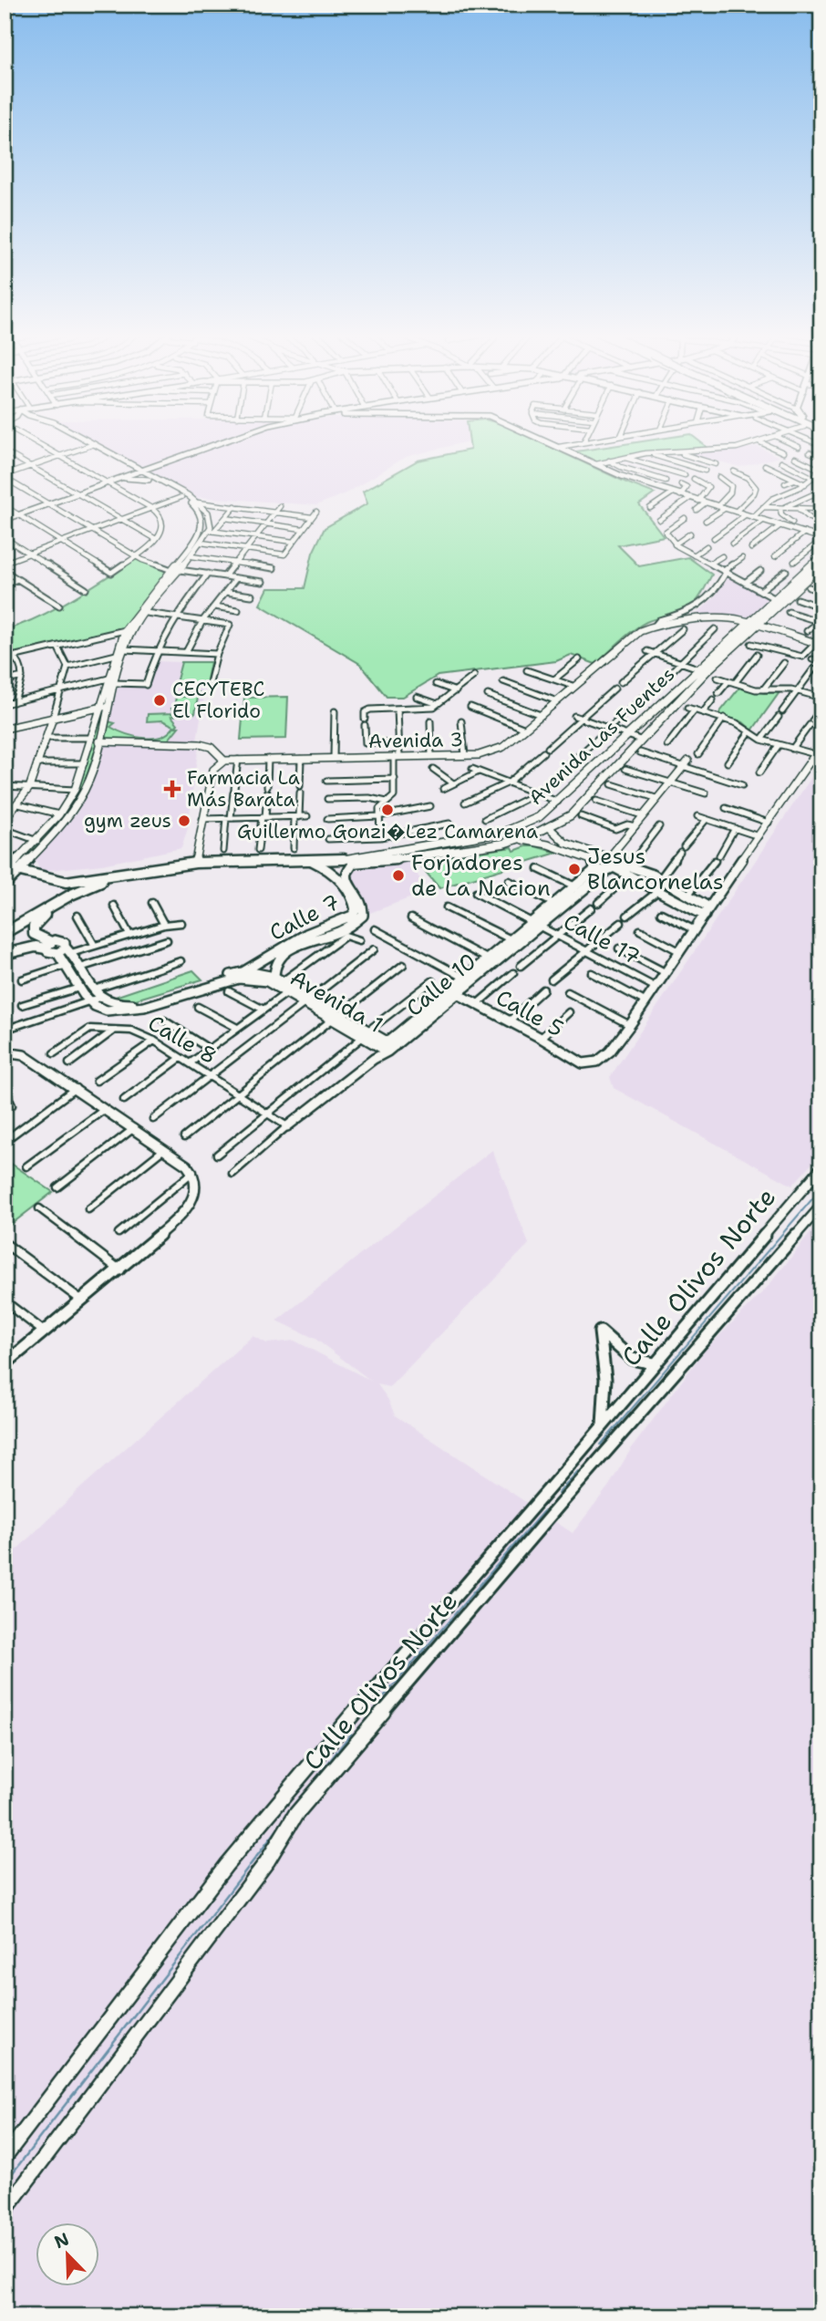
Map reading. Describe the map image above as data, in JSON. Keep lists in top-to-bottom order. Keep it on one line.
{"streets":{"main road":["Avenida Las Fuentes"],"street":["Avenida 3","Calle 7","Calle 17","Calle 10","Avenida 1","Calle 5","Calle 8","Calle Olivos Norte"]},"crossings":[["Avenida Las Fuentes","Avenida 3"],["Avenida Las Fuentes","Calle 7"],["Calle 7","Avenida 1"],["Calle 17","Calle 10"],["Calle 10","Avenida 1"],["Calle 10","Calle 5"],["Calle 10","Calle 8"]],"places":{"other":["CECYTEBC El Florido","Guillermo Gonzi�Lez Camarena","gym zeus","Jesus Blancornelas","Forjadores de La Nacion"],"health":["Farmacia La Más Barata"]},"north":"top left"}
